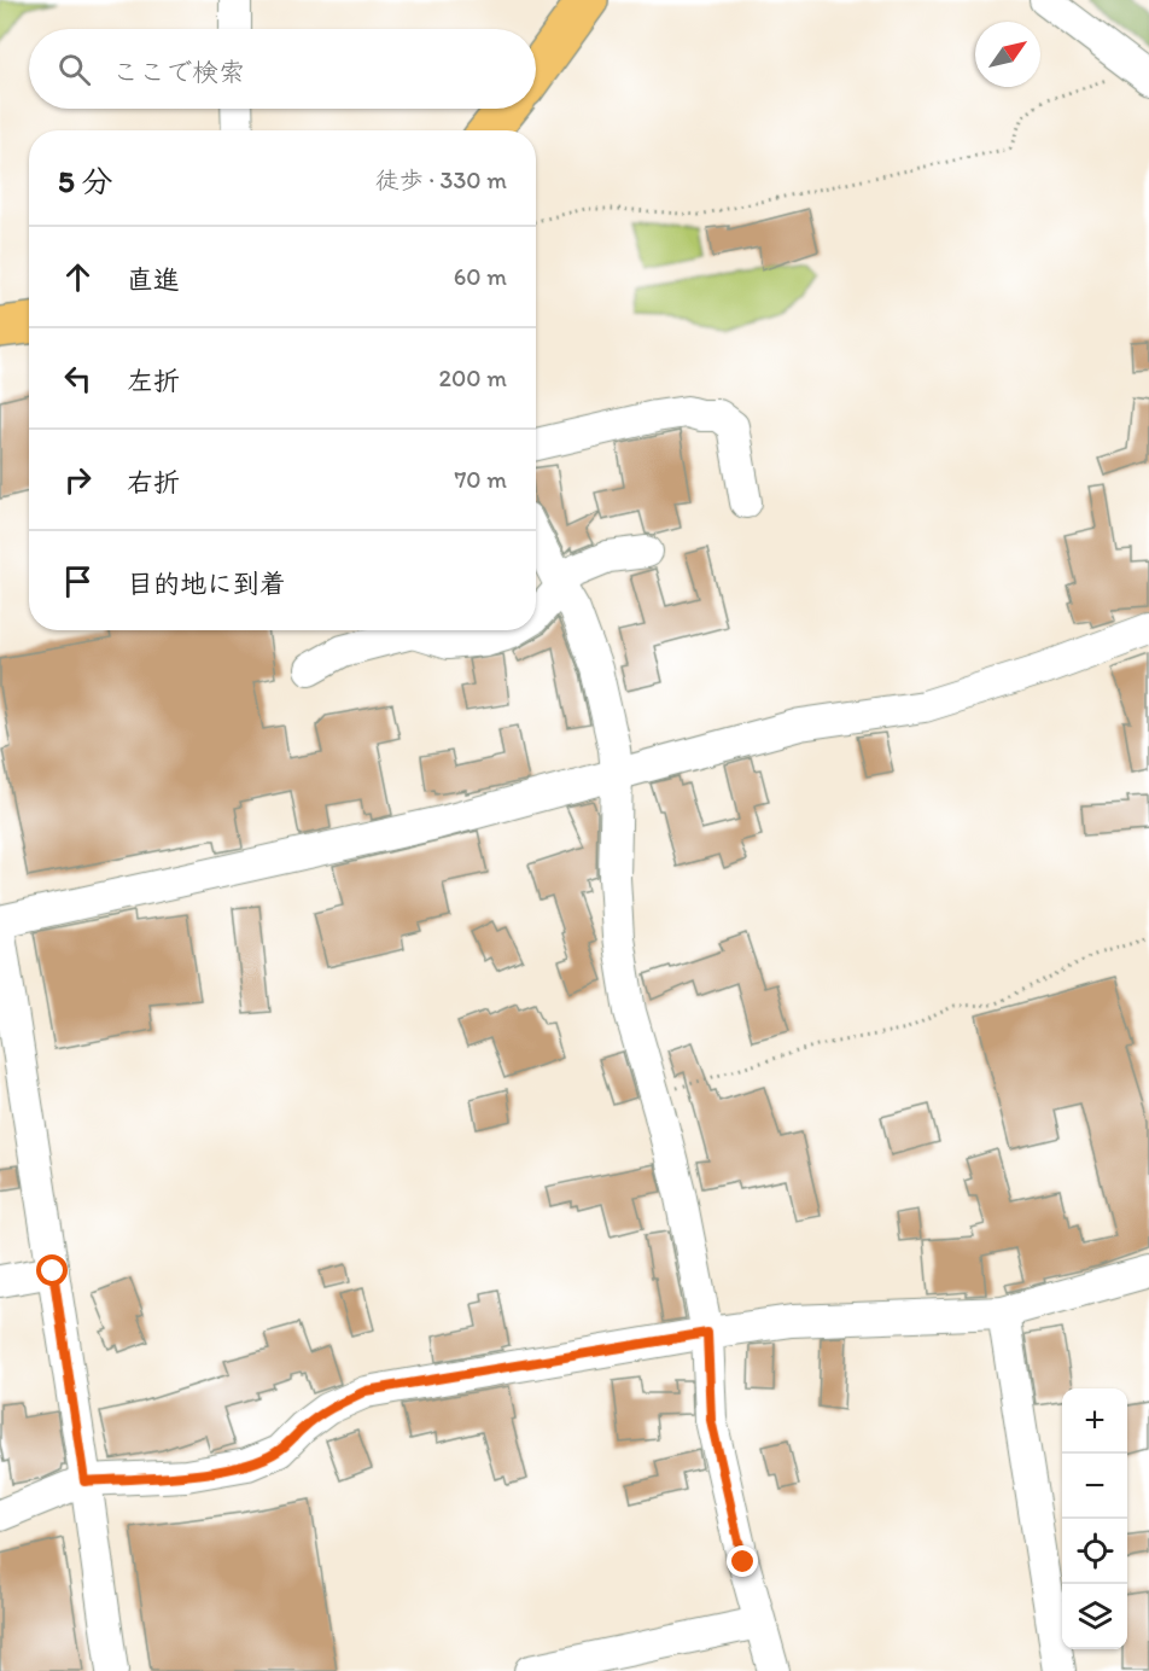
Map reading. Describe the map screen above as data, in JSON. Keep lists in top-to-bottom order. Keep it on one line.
{"north":"top right","page":{"search":"ここで検索","heading":["5 分","徒歩 · 330 m"],"list":[["直進","60 m"],["左折","200 m"],["右折","70 m"],"目的地に到着"],"map_buttons":["+","−"]}}
